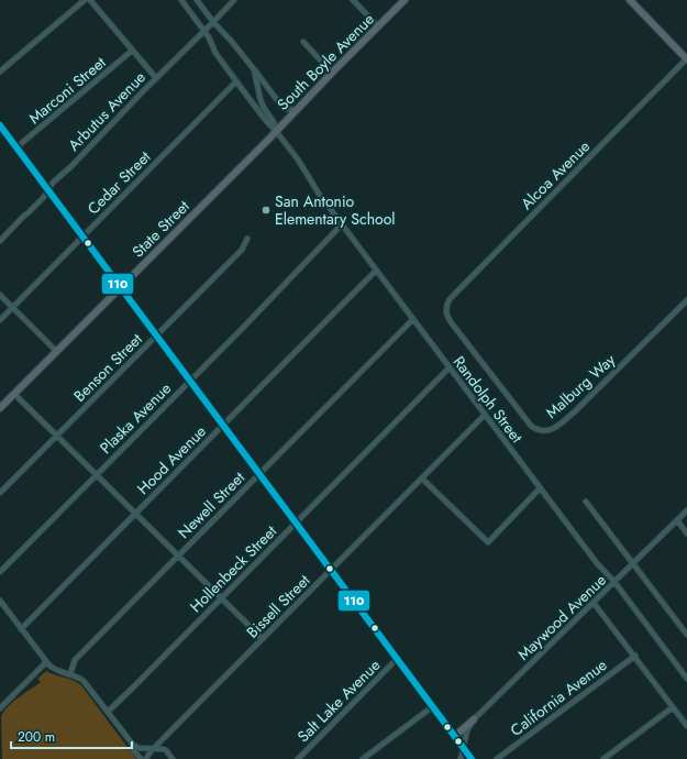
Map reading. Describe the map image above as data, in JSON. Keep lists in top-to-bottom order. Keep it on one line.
{"streets":{"main road":["South Boyle Avenue","State Street"],"street":["Marconi Street","Arbutus Avenue","Alcoa Avenue","Cedar Street","Benson Street","Malburg Way","Randolph Street","Plaska Avenue","Hood Avenue","Newell Street","Hollenbeck Street","Bissell Street","Maywood Avenue","California Avenue","Salt Lake Avenue"]},"crossings":[["South Boyle Avenue","State Street"],["Arbutus Avenue","Randolph Street"],["Alcoa Avenue","Malburg Way"],["Cedar Street","Randolph Street"],["State Street","Randolph Street"],["Randolph Street","Plaska Avenue"],["Randolph Street","Hood Avenue"],["Randolph Street","Newell Street"],["Randolph Street","Hollenbeck Street"],["Randolph Street","Bissell Street"],["Randolph Street","Maywood Avenue"]],"places":["San Antonio Elementary School"],"lines":["transit line 110"],"scale_bar":"200 m"}
